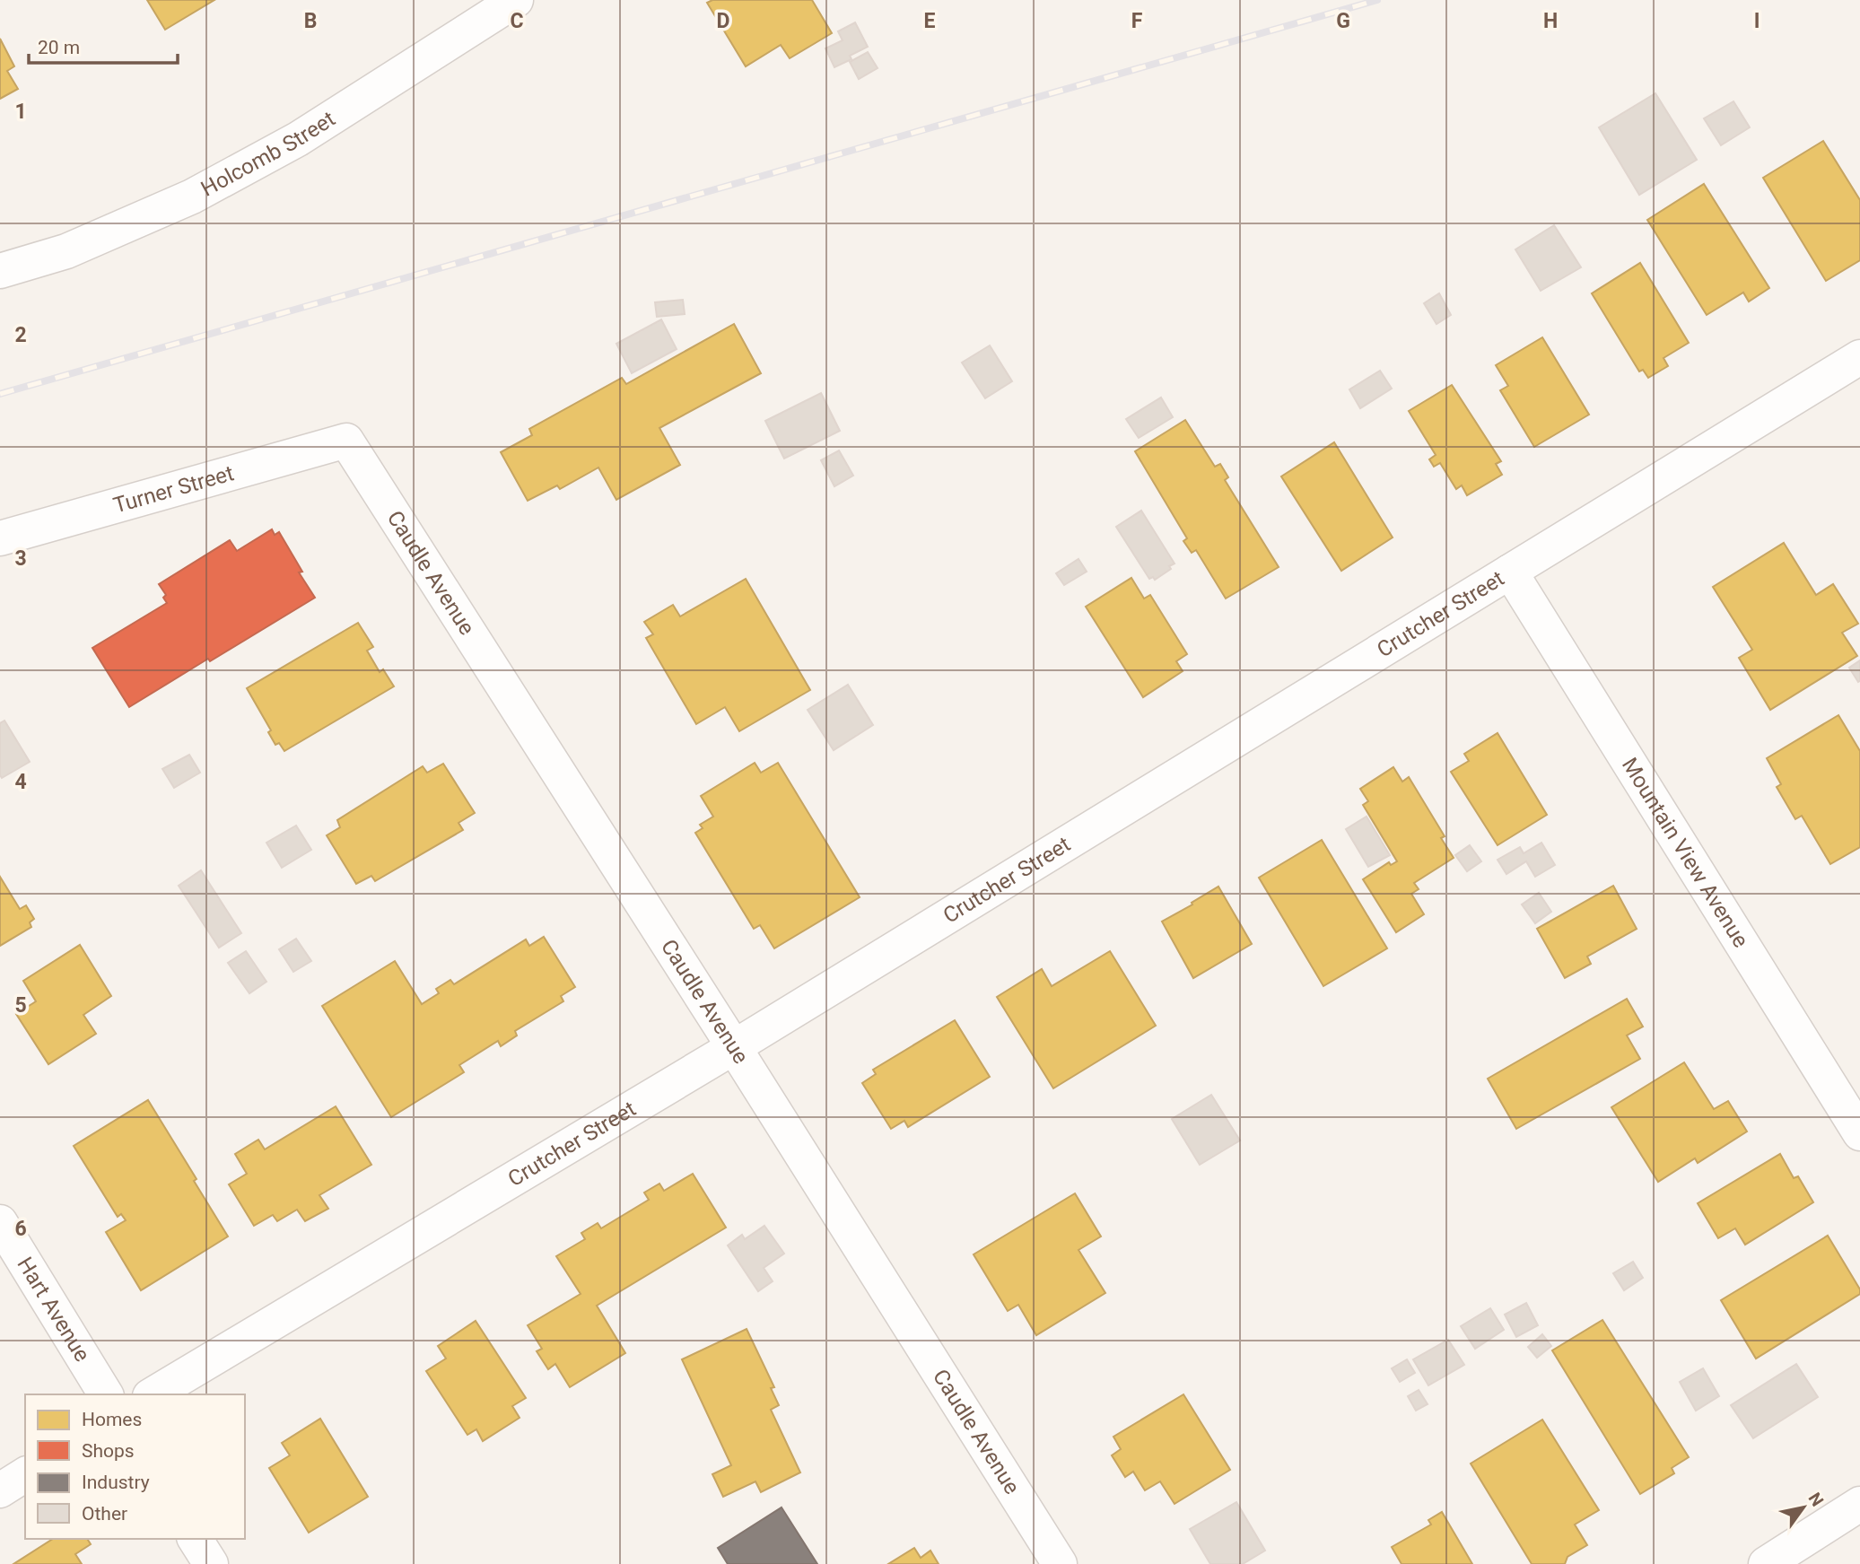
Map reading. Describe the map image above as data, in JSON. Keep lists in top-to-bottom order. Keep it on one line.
{"streets":{"street":["Holcomb Street","Turner Street","Caudle Avenue","Crutcher Street","Mountain View Avenue","Hart Avenue"]},"crossings":[["Turner Street","Caudle Avenue"],["Caudle Avenue","Crutcher Street"],["Crutcher Street","Mountain View Avenue"]],"legend":["Homes","Shops","Industry","Other"],"scale_bar":"20 m","north":"top right","grid":{"columns":["B","C","D","E","F","G","H","I"],"rows":["1","2","3","4","5","6"]}}
